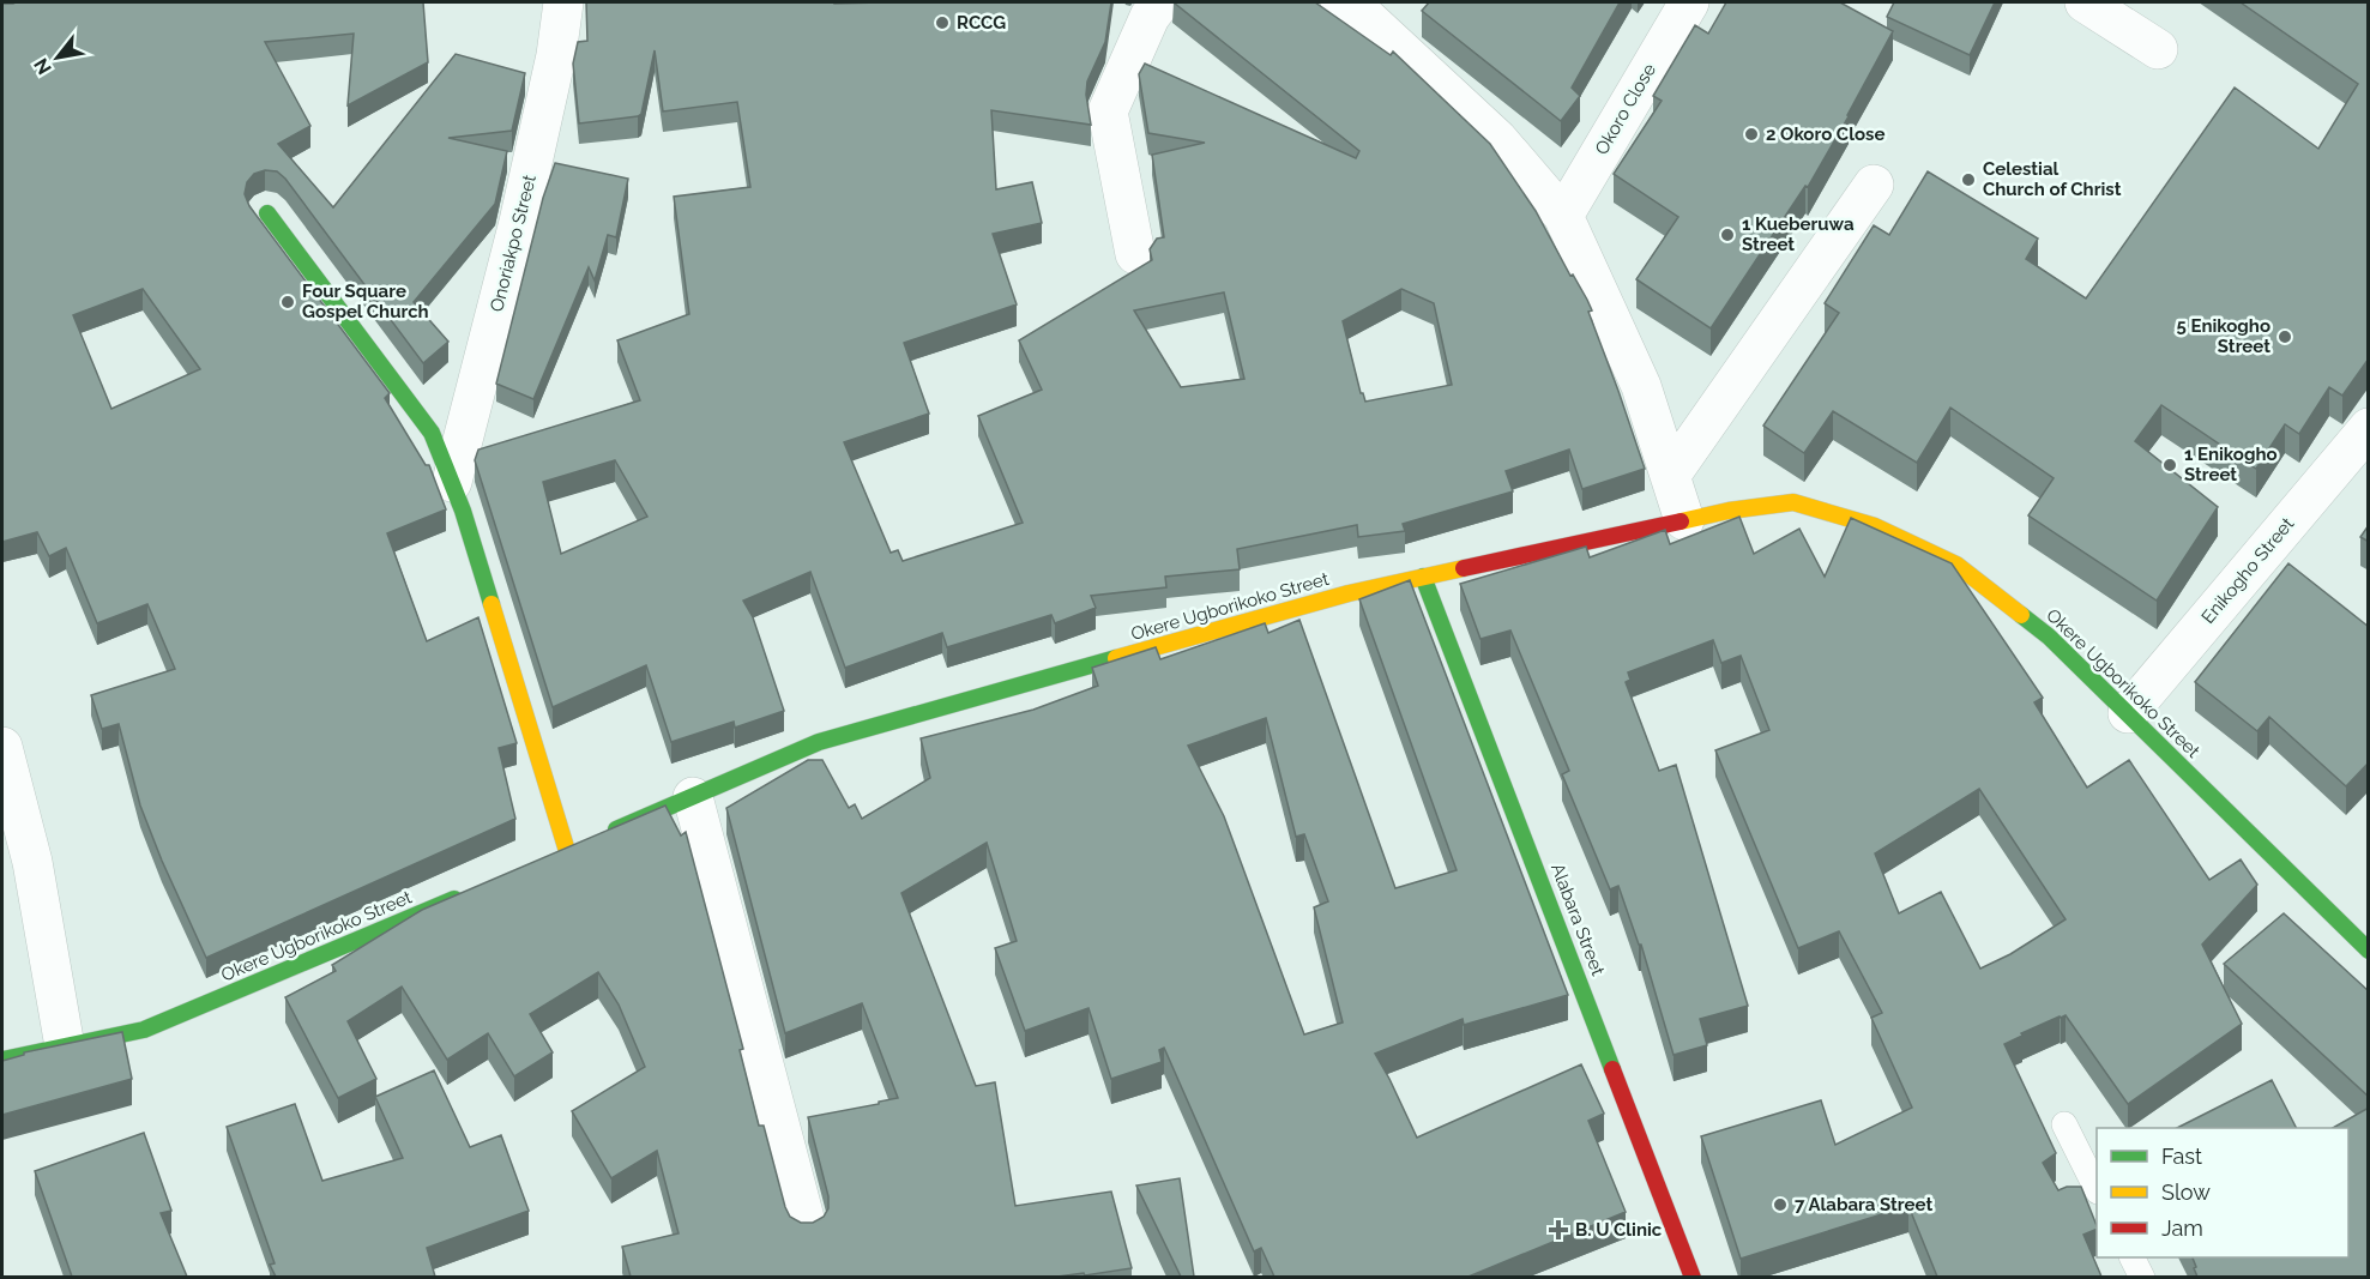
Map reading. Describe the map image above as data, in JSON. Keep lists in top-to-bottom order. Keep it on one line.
{"streets":{"street":["Okoro Close","Onoriakpo Street","Enikogho Street","Okere Ugborikoko Street","Alabara Street"]},"crossings":[["Enikogho Street","Okere Ugborikoko Street"],["Okere Ugborikoko Street","Alabara Street"]],"places":{"other":["RCCG","2 Okoro Close","Celestial Church of Christ","1 Kueberuwa Street","Four Square Gospel Church","5 Enikogho Street","1 Enikogho Street","7 Alabara Street"],"health":["B. U Clinic"]},"legend":["Fast","Slow","Jam"],"north":"bottom left"}
